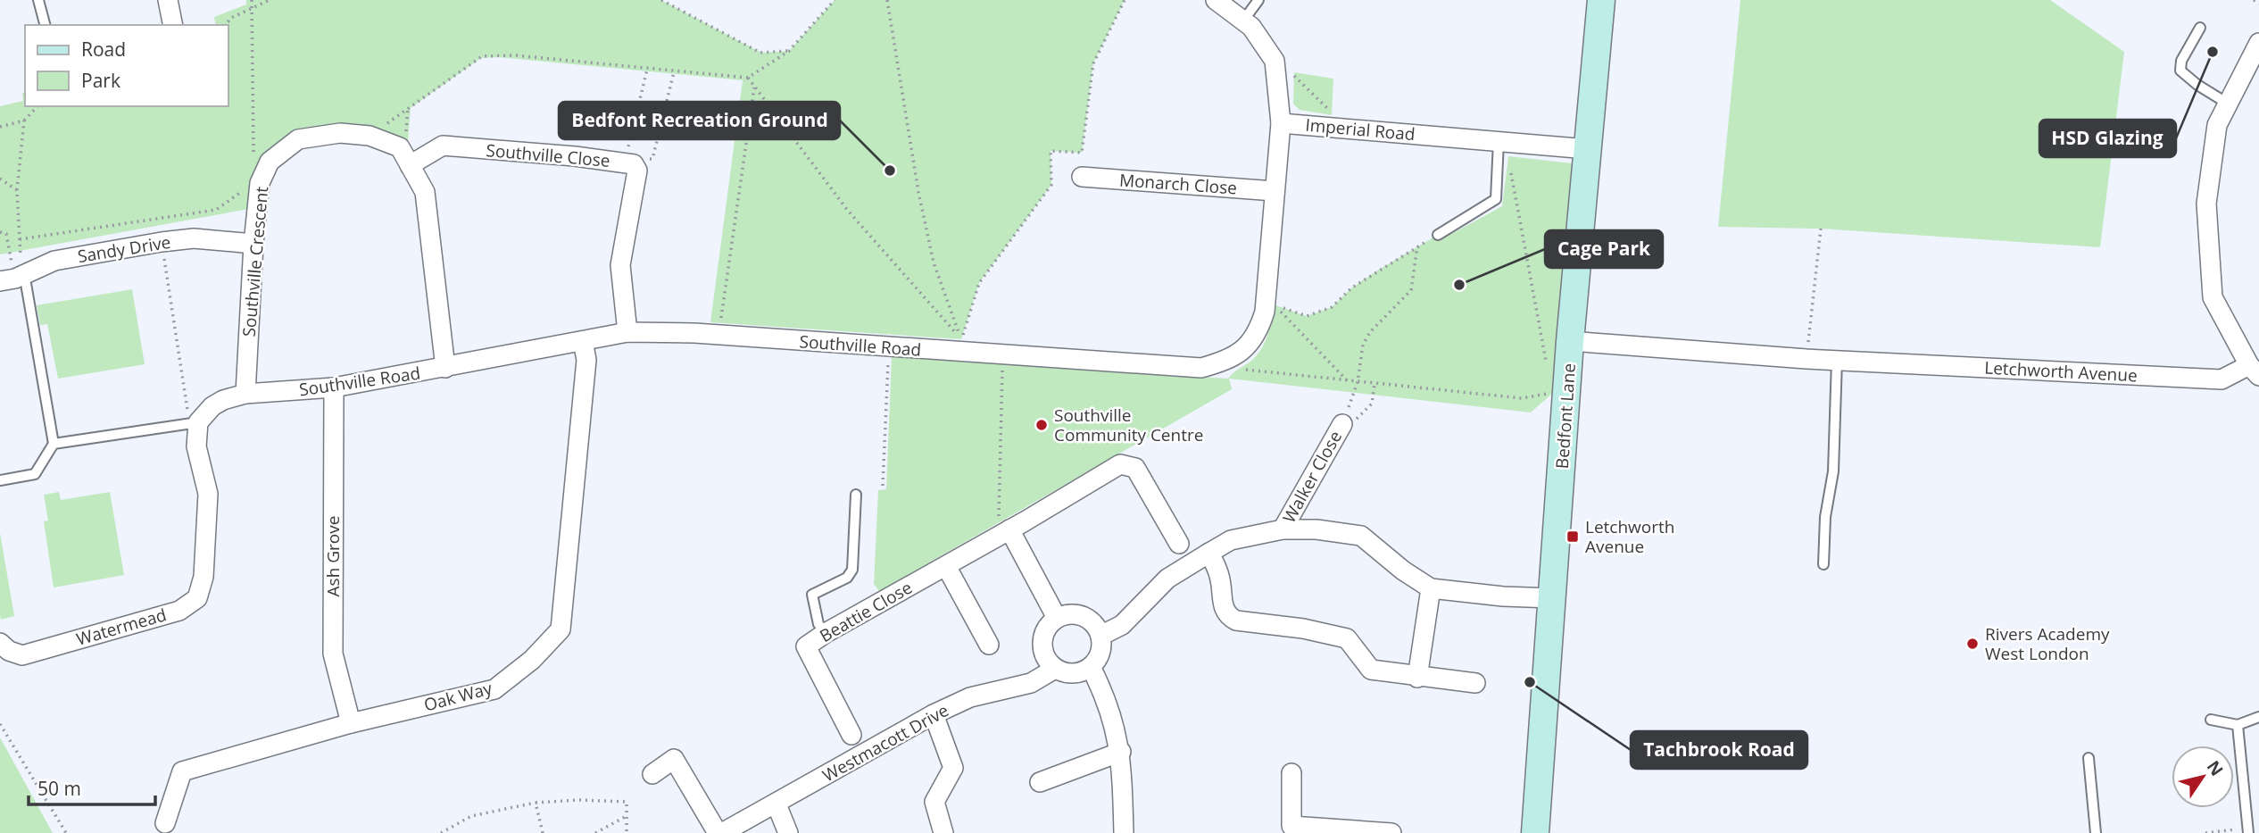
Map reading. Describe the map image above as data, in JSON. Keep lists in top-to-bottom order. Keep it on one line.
{"streets":{"main road":["Bedfont Lane"],"street":["Imperial Road","Southville Close","Monarch Close","Sandy Drive","Southville Crescent","Southville Road","Letchworth Avenue","Walker Close","Ash Grove","Beattie Close","Watermead","Oak Way","Westmacott Drive"]},"crossings":[["Imperial Road","Southville Road"],["Imperial Road","Bedfont Lane"],["Southville Close","Southville Crescent"],["Southville Close","Southville Road"],["Monarch Close","Southville Road"],["Sandy Drive","Southville Crescent"],["Southville Crescent","Southville Road"],["Southville Road","Ash Grove"],["Southville Road","Oak Way"],["Letchworth Avenue","Bedfont Lane"],["Ash Grove","Oak Way"]],"places":{"other":["HSD Glazing","Bedfont Recreation Ground","Cage Park","Southville Community Centre","Rivers Academy West London","Tachbrook Road"],"transit":["Letchworth Avenue"]},"legend":["Road","Park"],"scale_bar":"50 m","north":"top right"}
